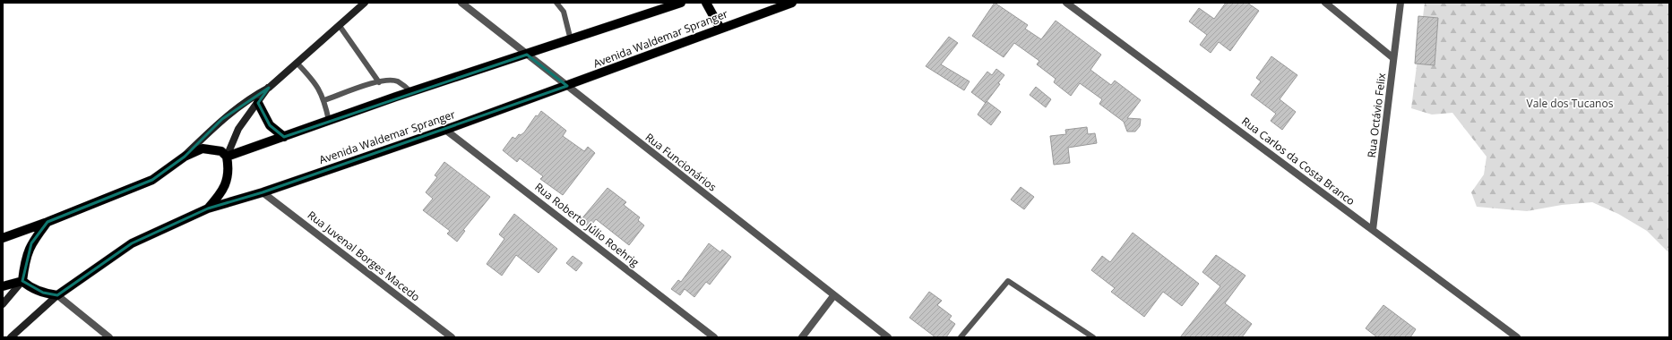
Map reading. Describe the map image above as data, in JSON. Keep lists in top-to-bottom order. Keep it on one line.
{"streets":{"main road":["Avenida Waldemar Spranger"],"street":["Rua Octávio Felix","Rua Carlos da Costa Branco","Rua Funcionários","Rua Roberto Júlio Roehrig","Rua Juvenal Borges Macedo"]},"crossings":[["Avenida Waldemar Spranger","Rua Funcionários"],["Avenida Waldemar Spranger","Rua Roberto Júlio Roehrig"],["Avenida Waldemar Spranger","Rua Juvenal Borges Macedo"],["Rua Octávio Felix","Rua Carlos da Costa Branco"]],"parks":["Vale dos Tucanos"]}
